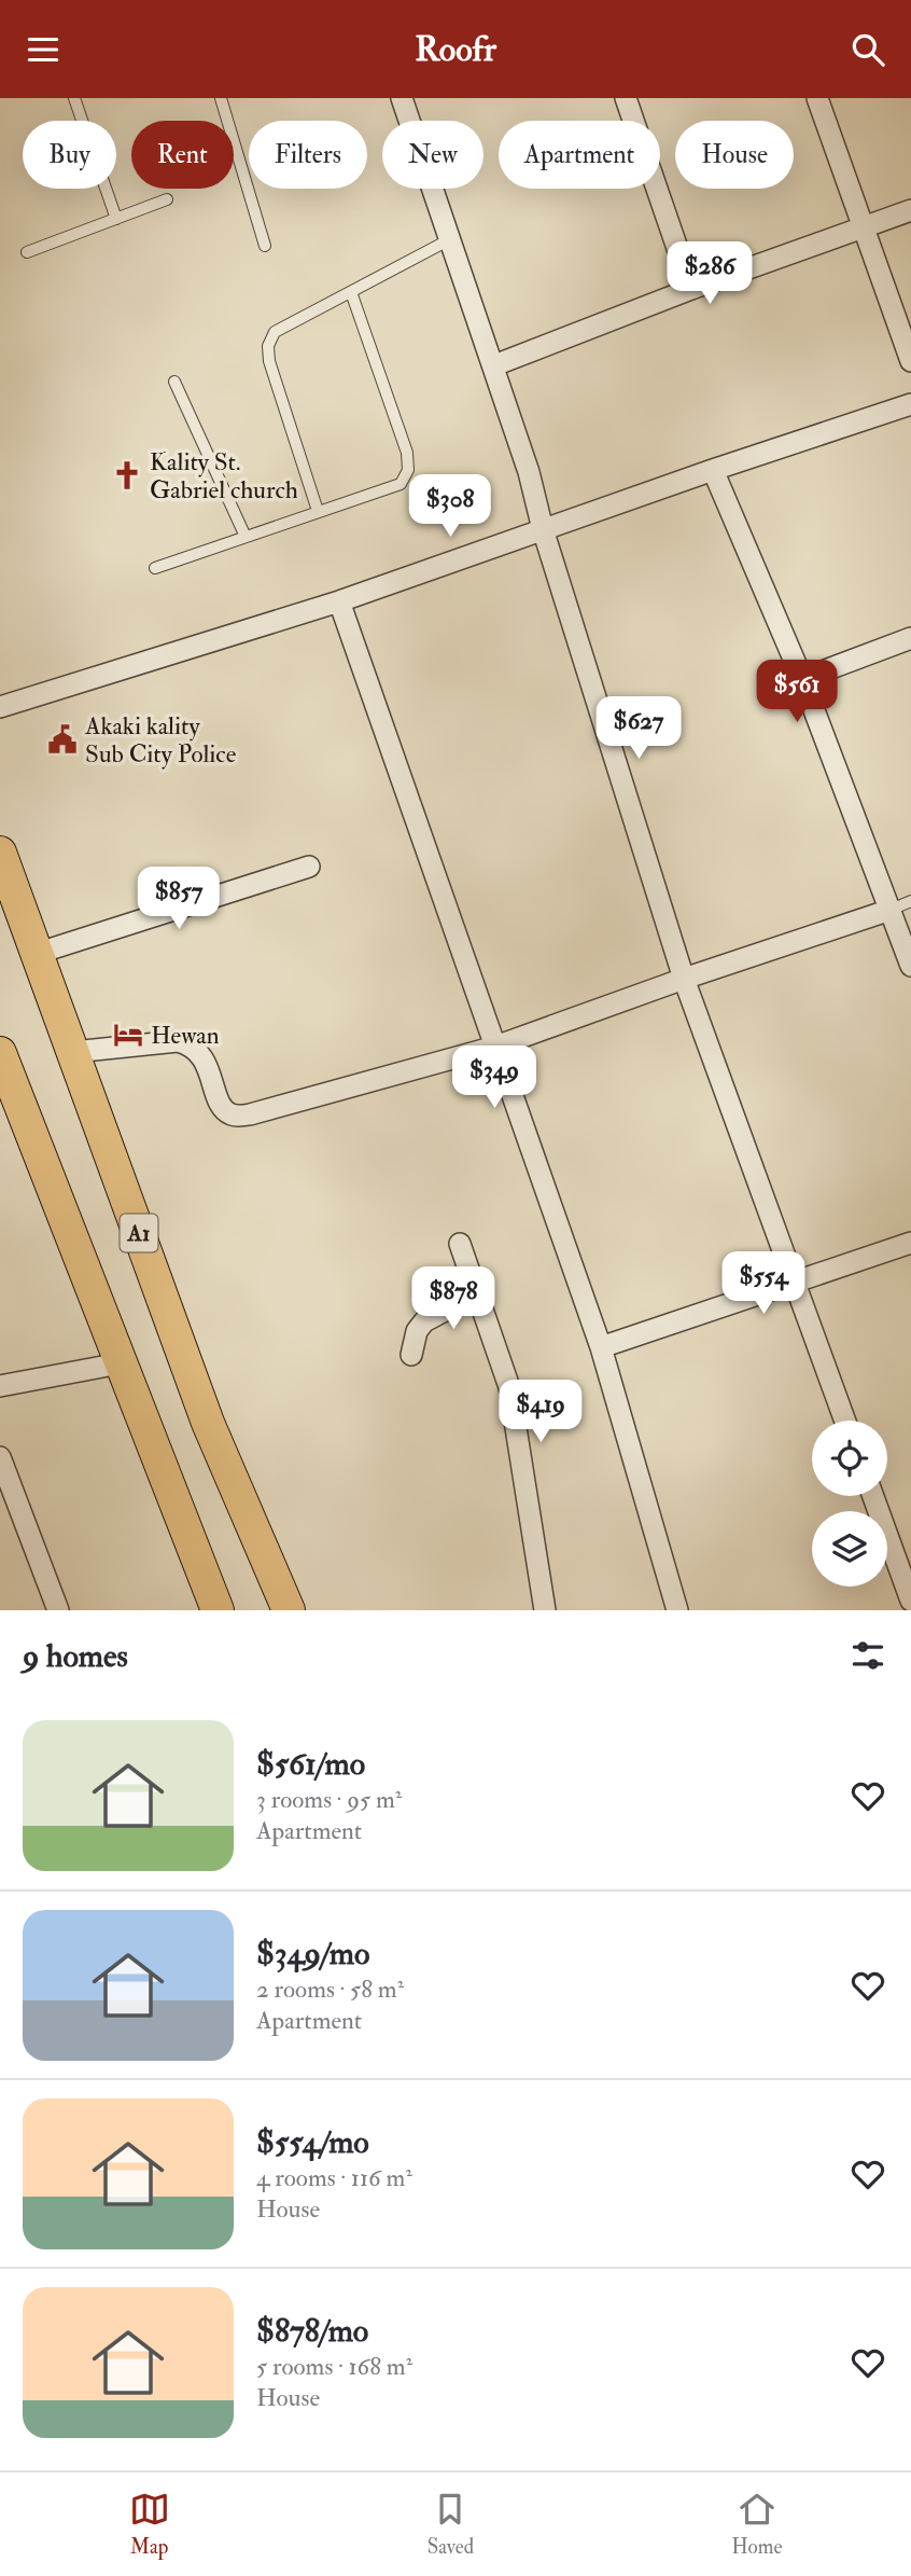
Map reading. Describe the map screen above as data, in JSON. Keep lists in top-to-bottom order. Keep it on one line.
{"streets":{"main road":["A1"]},"places":{"church":["Kality St. Gabriel church"],"public building":["Akaki kality Sub City Police"],"hotel":["Hewan"]},"page":{"header":"Roofr","chip":["Buy","Rent","Filters","New","Apartment","House"],"price":["$286","$308","$561","$627","$857","$349","$554","$878","$419"],"heading":"9 homes","list":[{"name":"$561/mo","note":"3 rooms · 95 m² · Apartment"},{"name":"$349/mo","note":"2 rooms · 58 m² · Apartment"},{"name":"$554/mo","note":"4 rooms · 116 m² · House"},{"name":"$878/mo","note":"5 rooms · 168 m² · House"}],"tabs":["Map","Saved","Home"]}}
